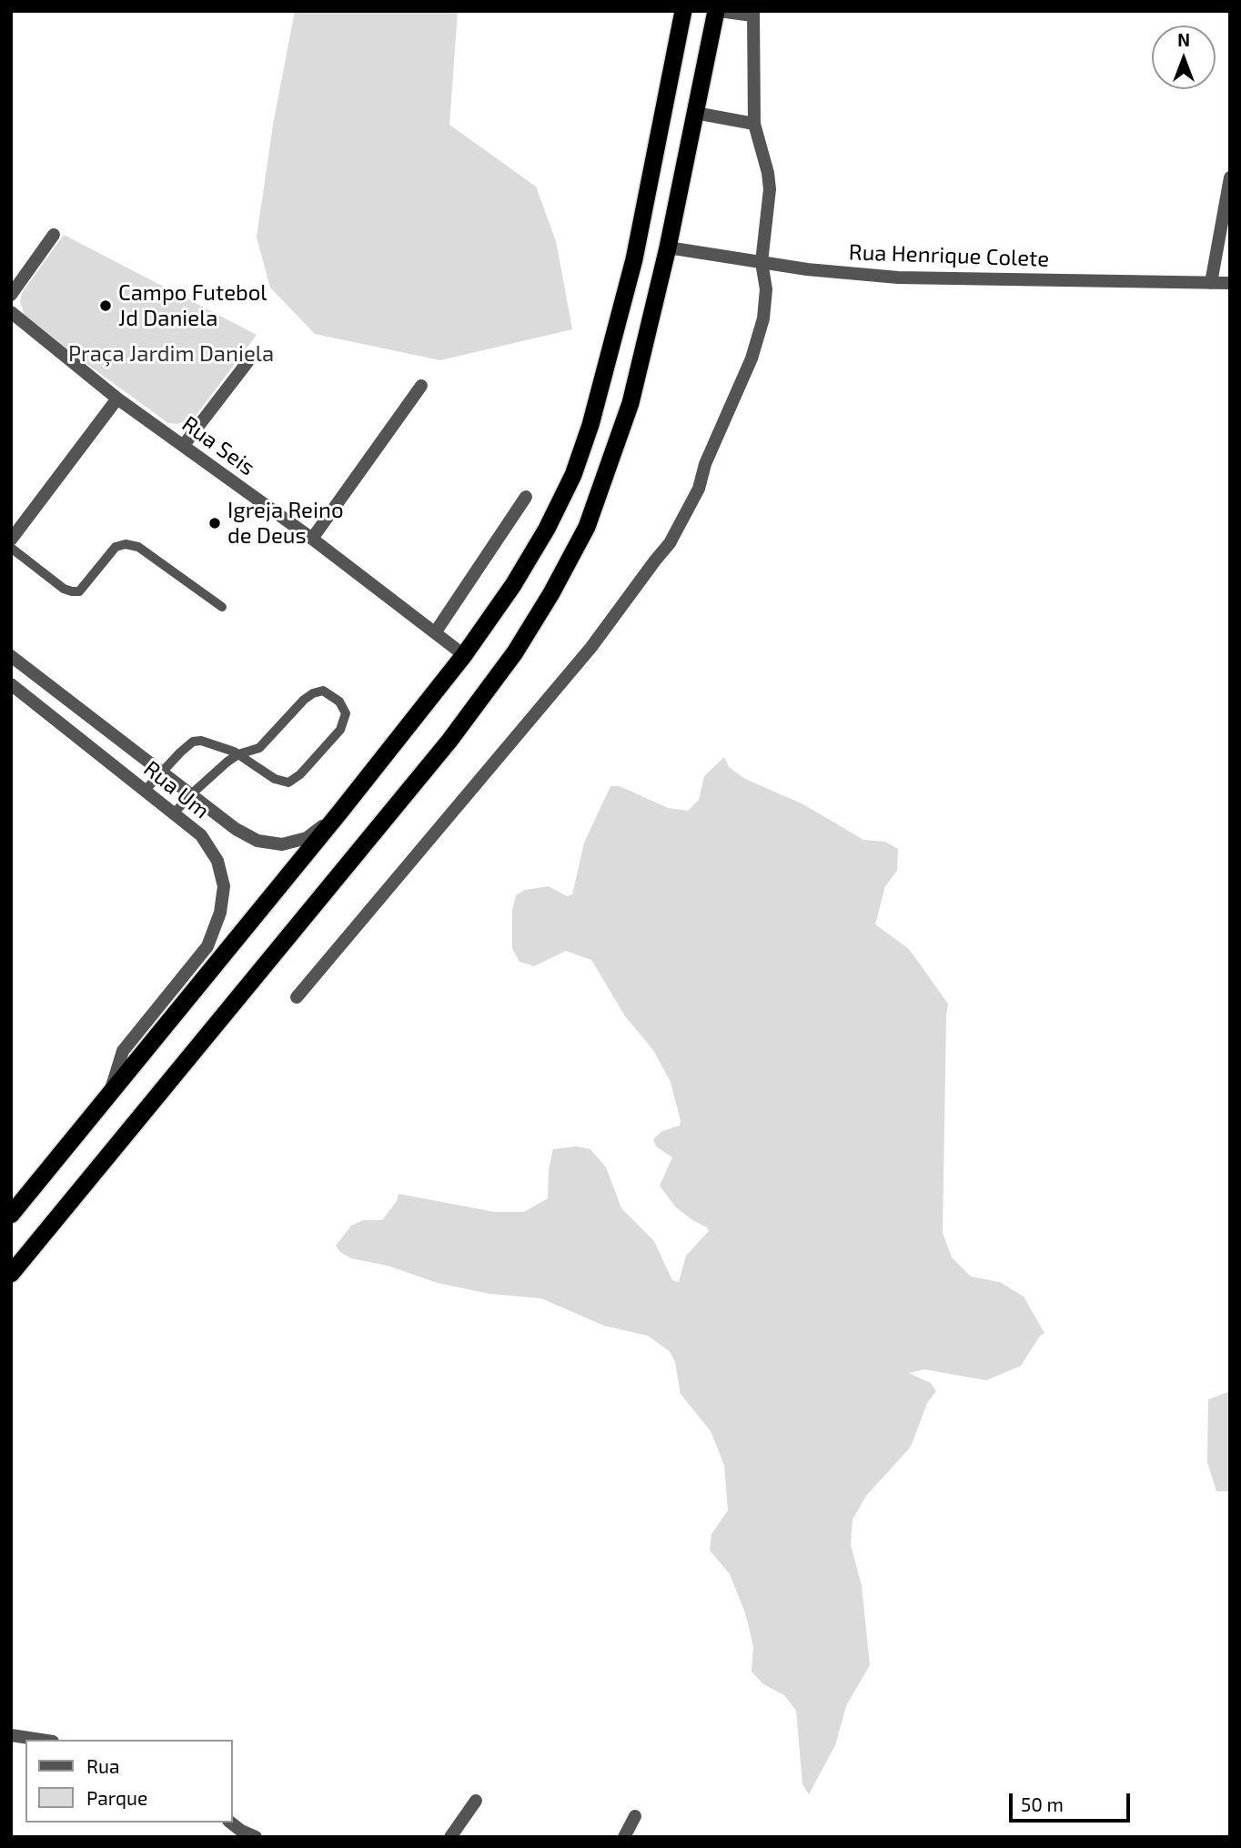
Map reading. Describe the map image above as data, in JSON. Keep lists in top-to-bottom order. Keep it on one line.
{"streets":{"street":["Rua Henrique Colete","Rua Seis","Rua Um"]},"parks":["Praça Jardim Daniela"],"places":["Campo Futebol Jd Daniela","Igreja Reino de Deus"],"legend":["Rua","Parque"],"scale_bar":"50 m","north":"top"}
